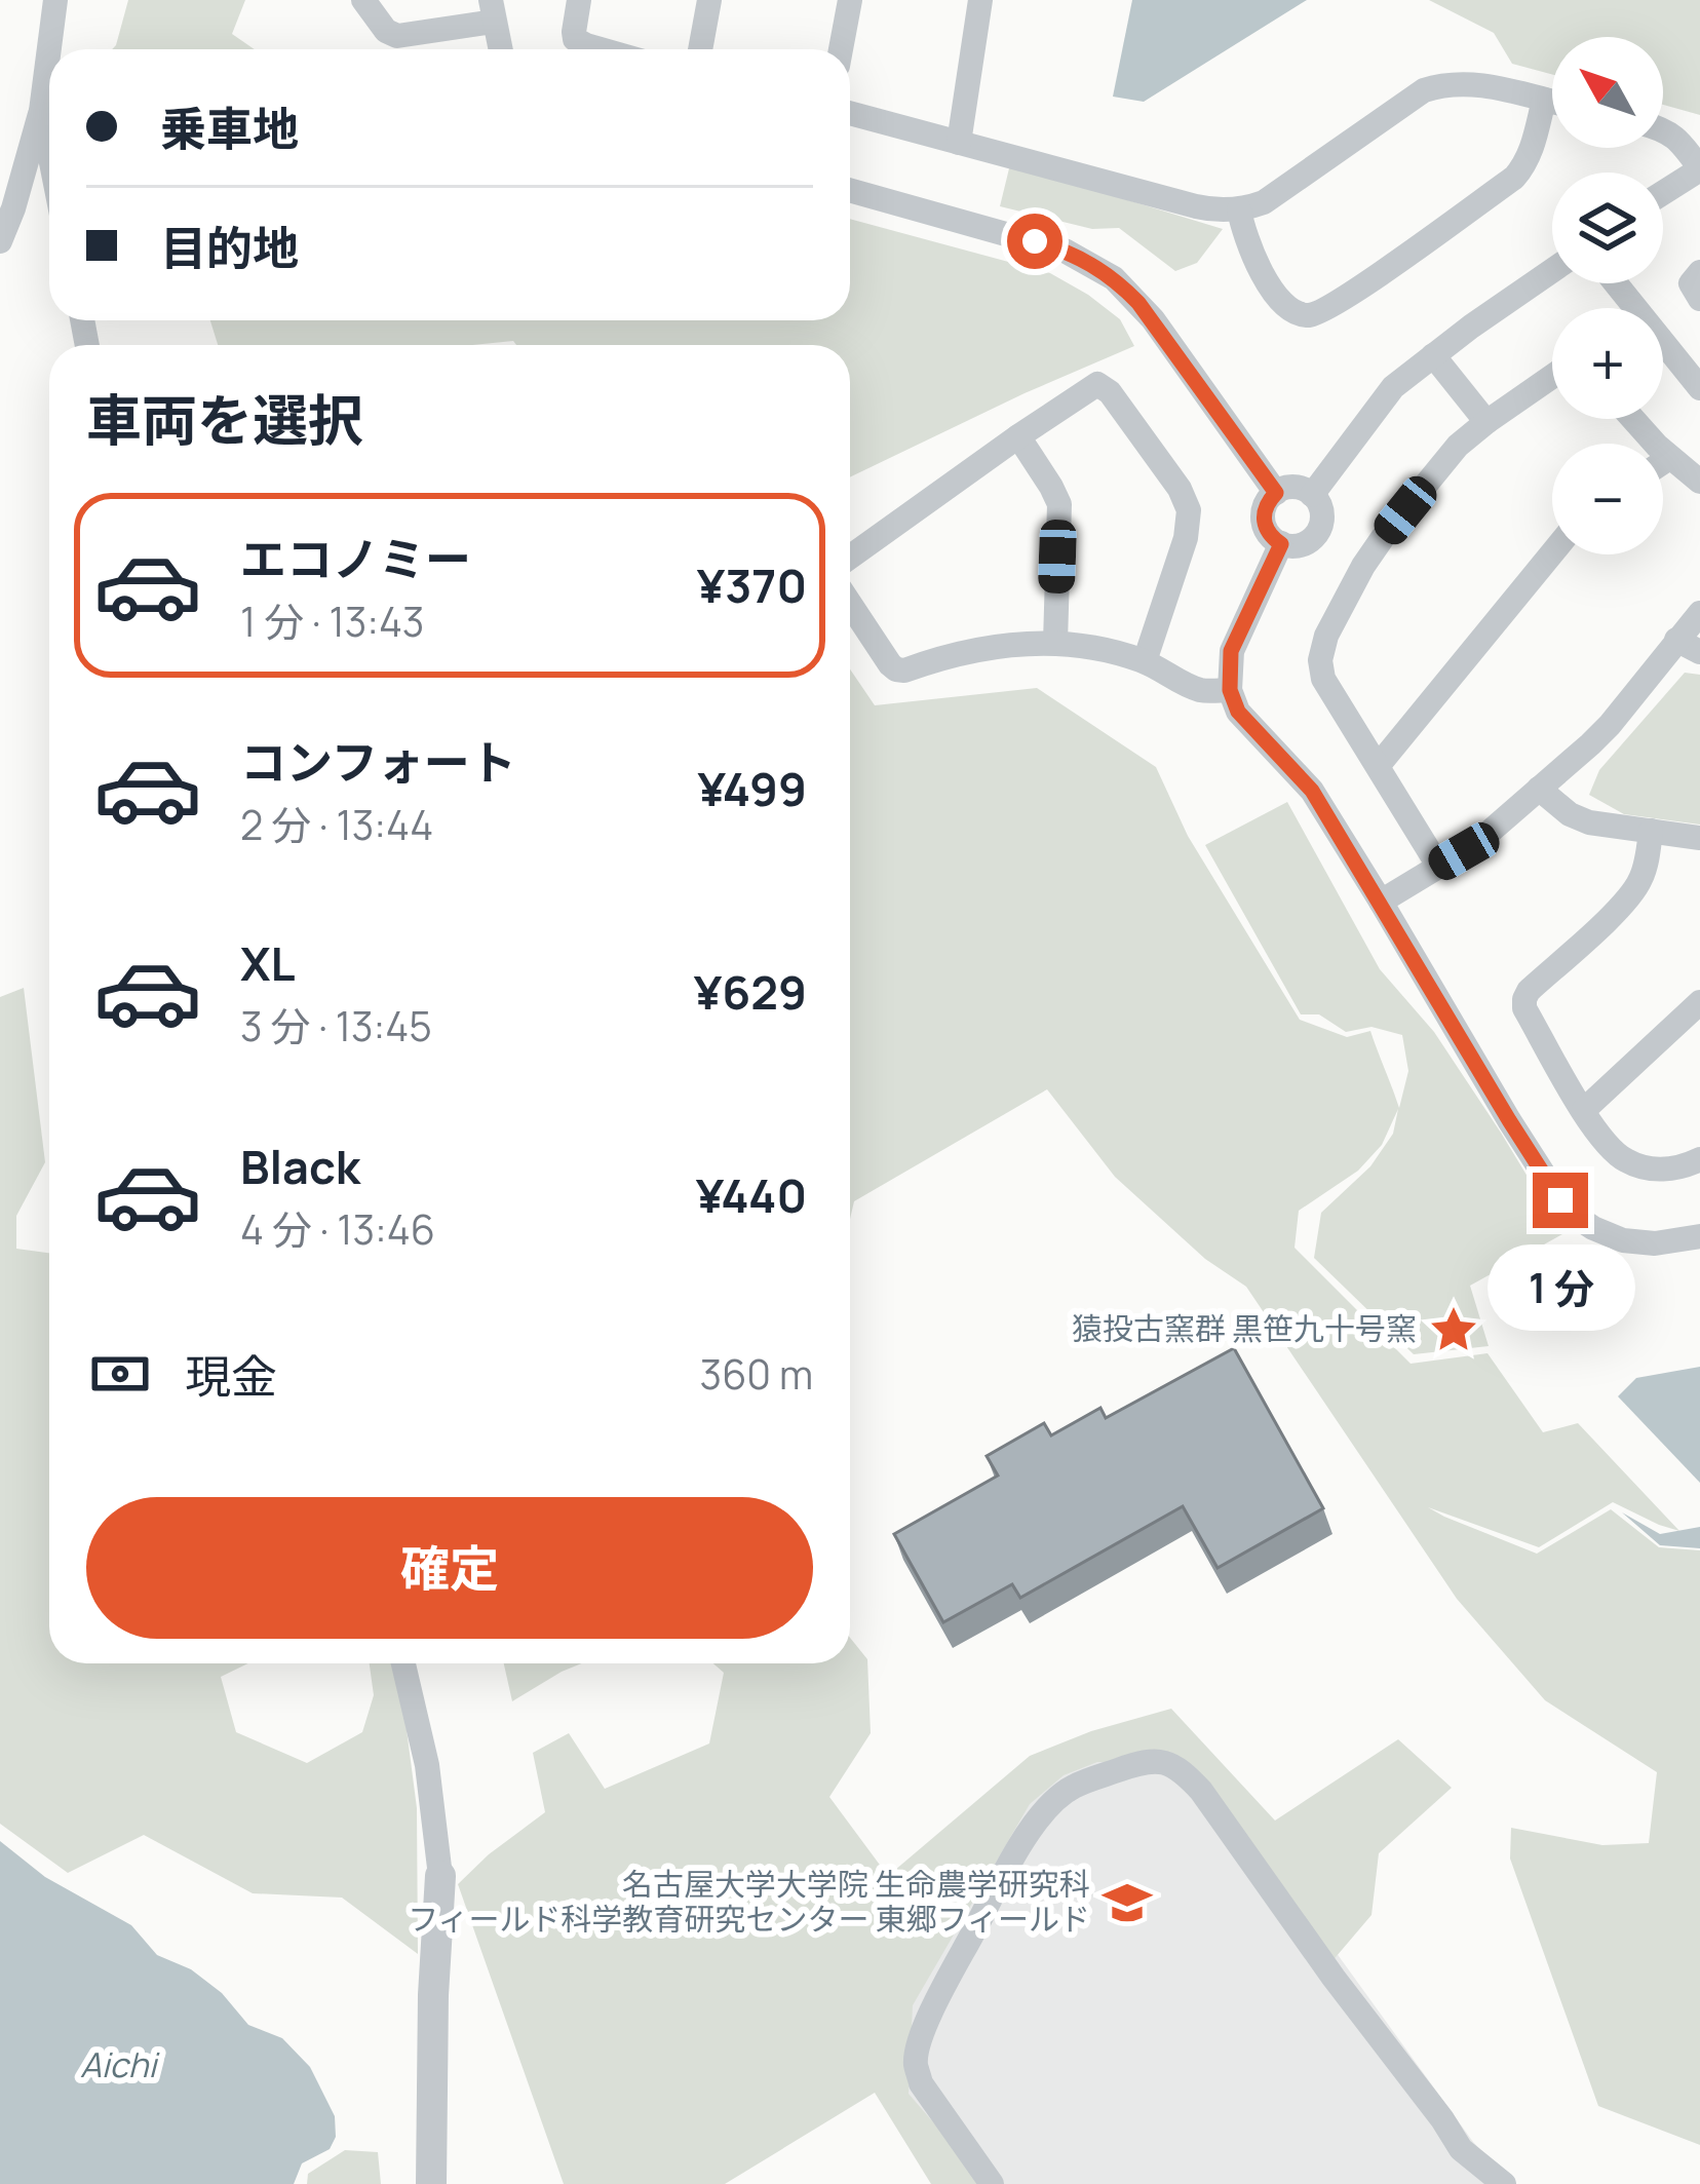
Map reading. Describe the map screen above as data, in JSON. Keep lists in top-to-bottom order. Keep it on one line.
{"water":["Aichi"],"places":{"place":["猿投古窯群 黒笹九十号窯"],"school or university":["名古屋大学大学院 生命農学研究科 フィールド科学教育研究センター 東郷フィールド"]},"north":"top left","page":{"map_buttons":["+","−"],"banner":["乗車地","目的地"],"heading":"車両を選択","list":[{"name":"エコノミー","note":"1 分 · 13:43","value":"¥370"},{"name":"コンフォート","note":"2 分 · 13:44","value":"¥499"},{"name":"XL","note":"3 分 · 13:45","value":"¥629"},{"name":"Black","note":"4 分 · 13:46","value":"¥440"}],"bubble":"1 分","pay":["現金","360 m"],"buttons":"確定"}}
